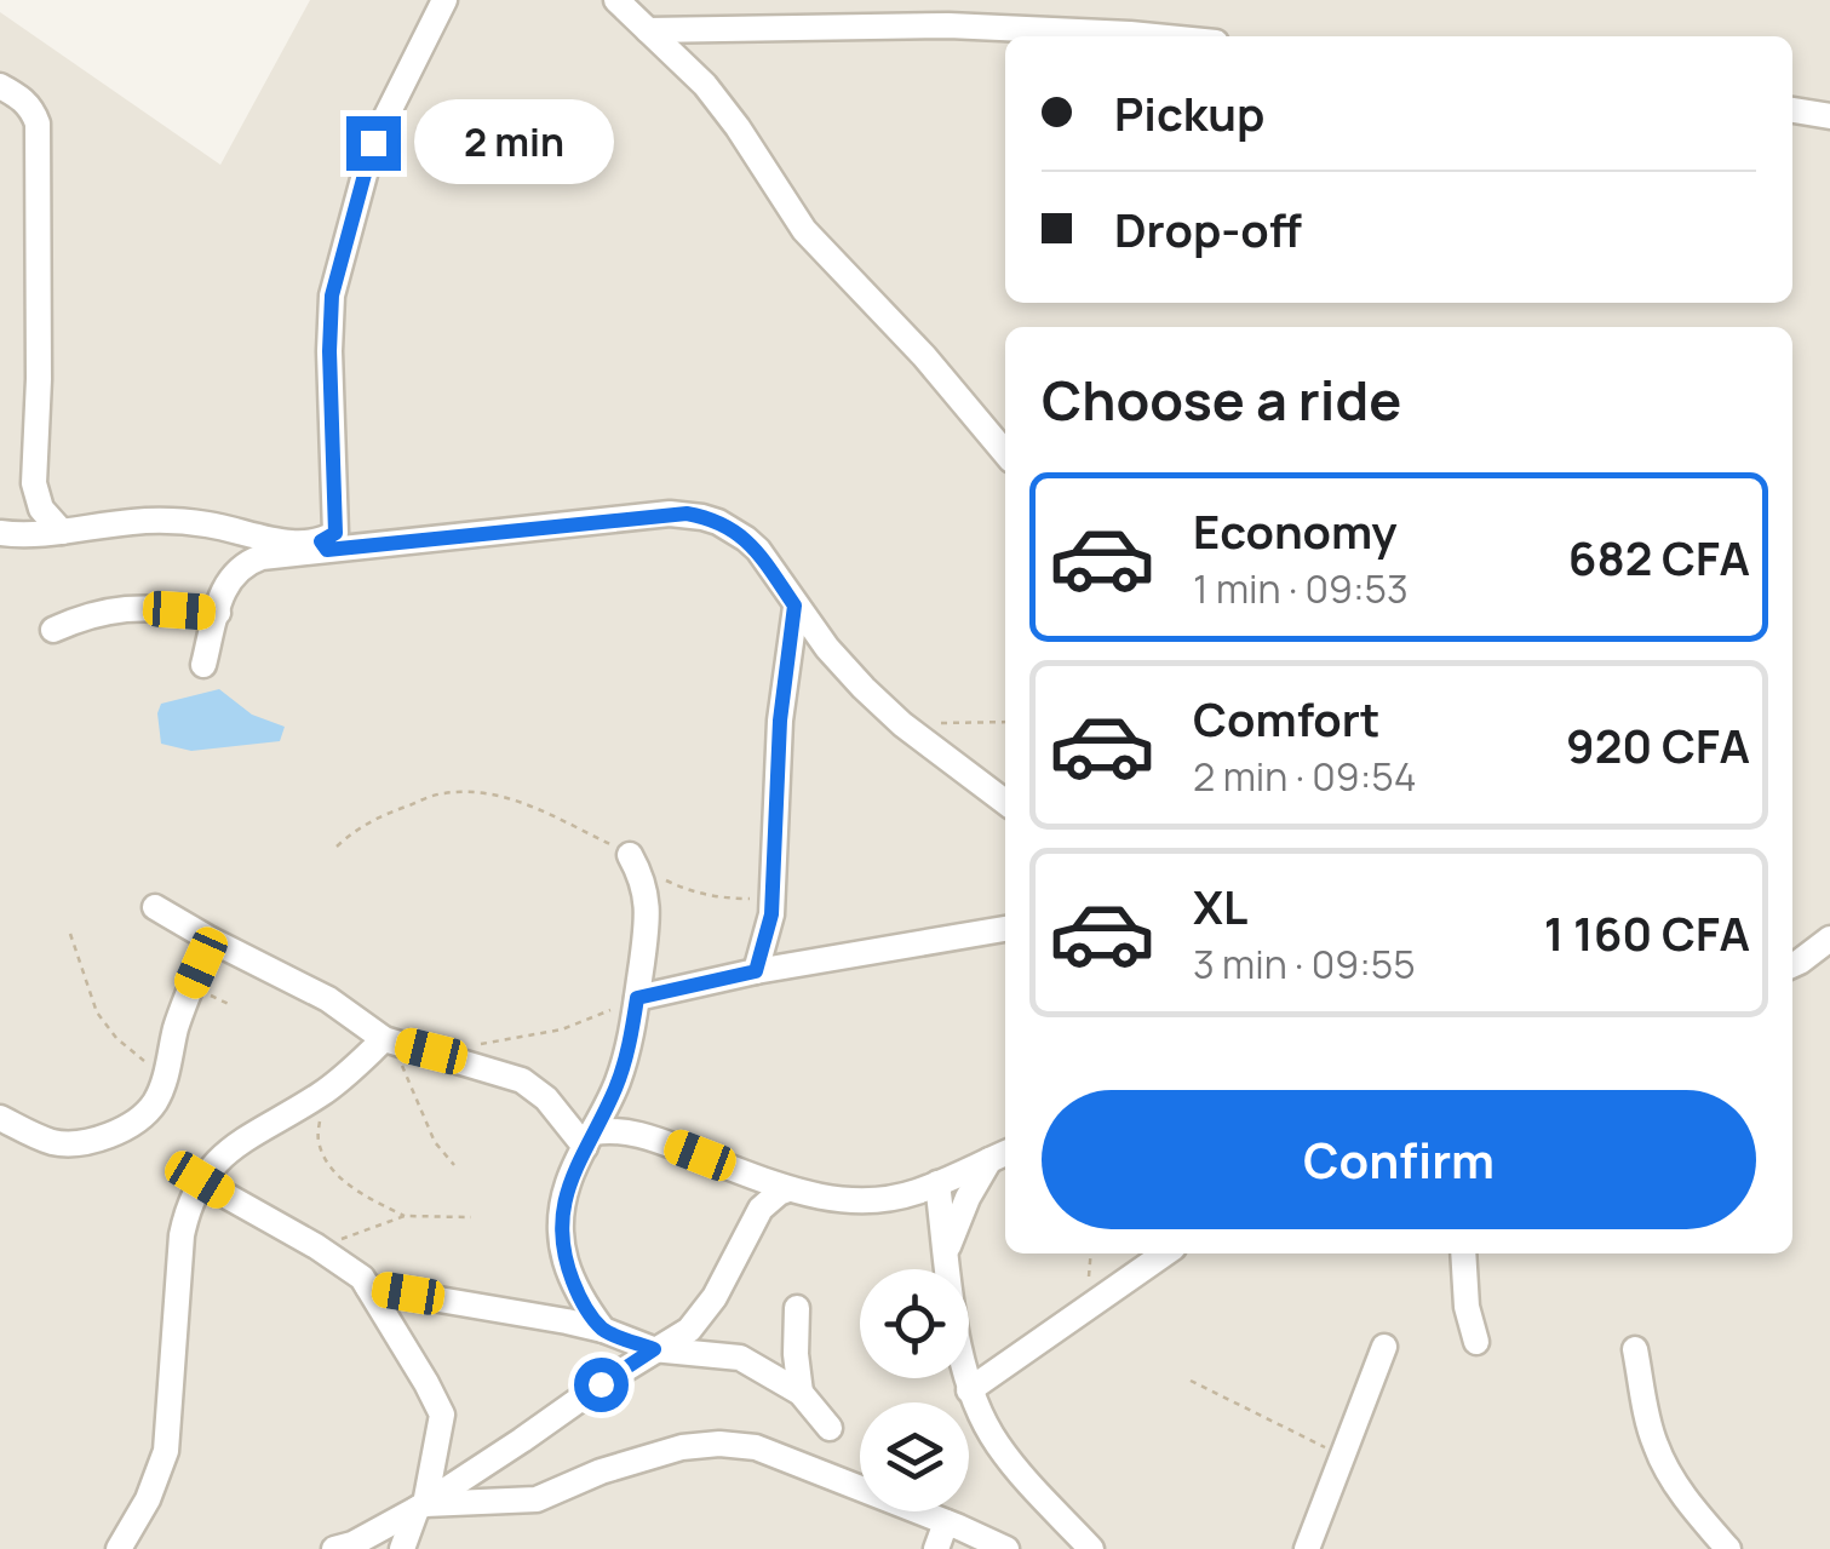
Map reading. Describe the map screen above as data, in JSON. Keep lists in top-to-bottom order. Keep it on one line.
{"page":{"banner":["Pickup","Drop-off"],"bubble":"2 min","heading":"Choose a ride","list":[{"name":"Economy","note":"1 min · 09:53","value":"682 CFA"},{"name":"Comfort","note":"2 min · 09:54","value":"920 CFA"},{"name":"XL","note":"3 min · 09:55","value":"1 160 CFA"}],"buttons":"Confirm"}}
